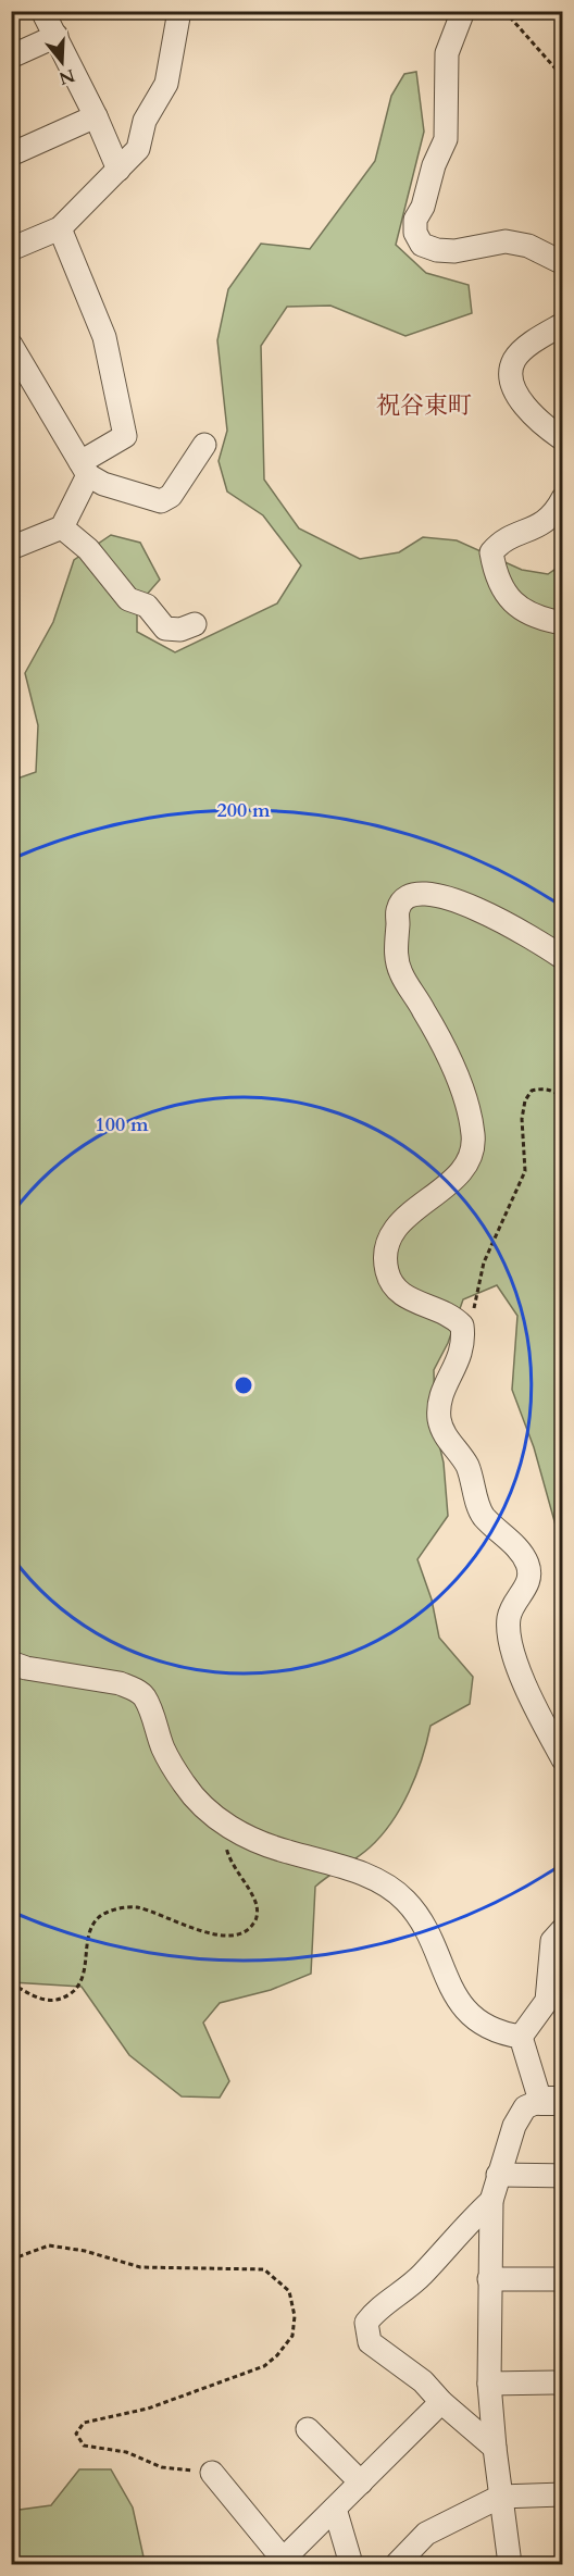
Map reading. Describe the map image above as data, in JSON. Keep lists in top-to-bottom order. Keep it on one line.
{"districts":["祝谷東町"],"north":"bottom","rings":["200 m","100 m"]}
